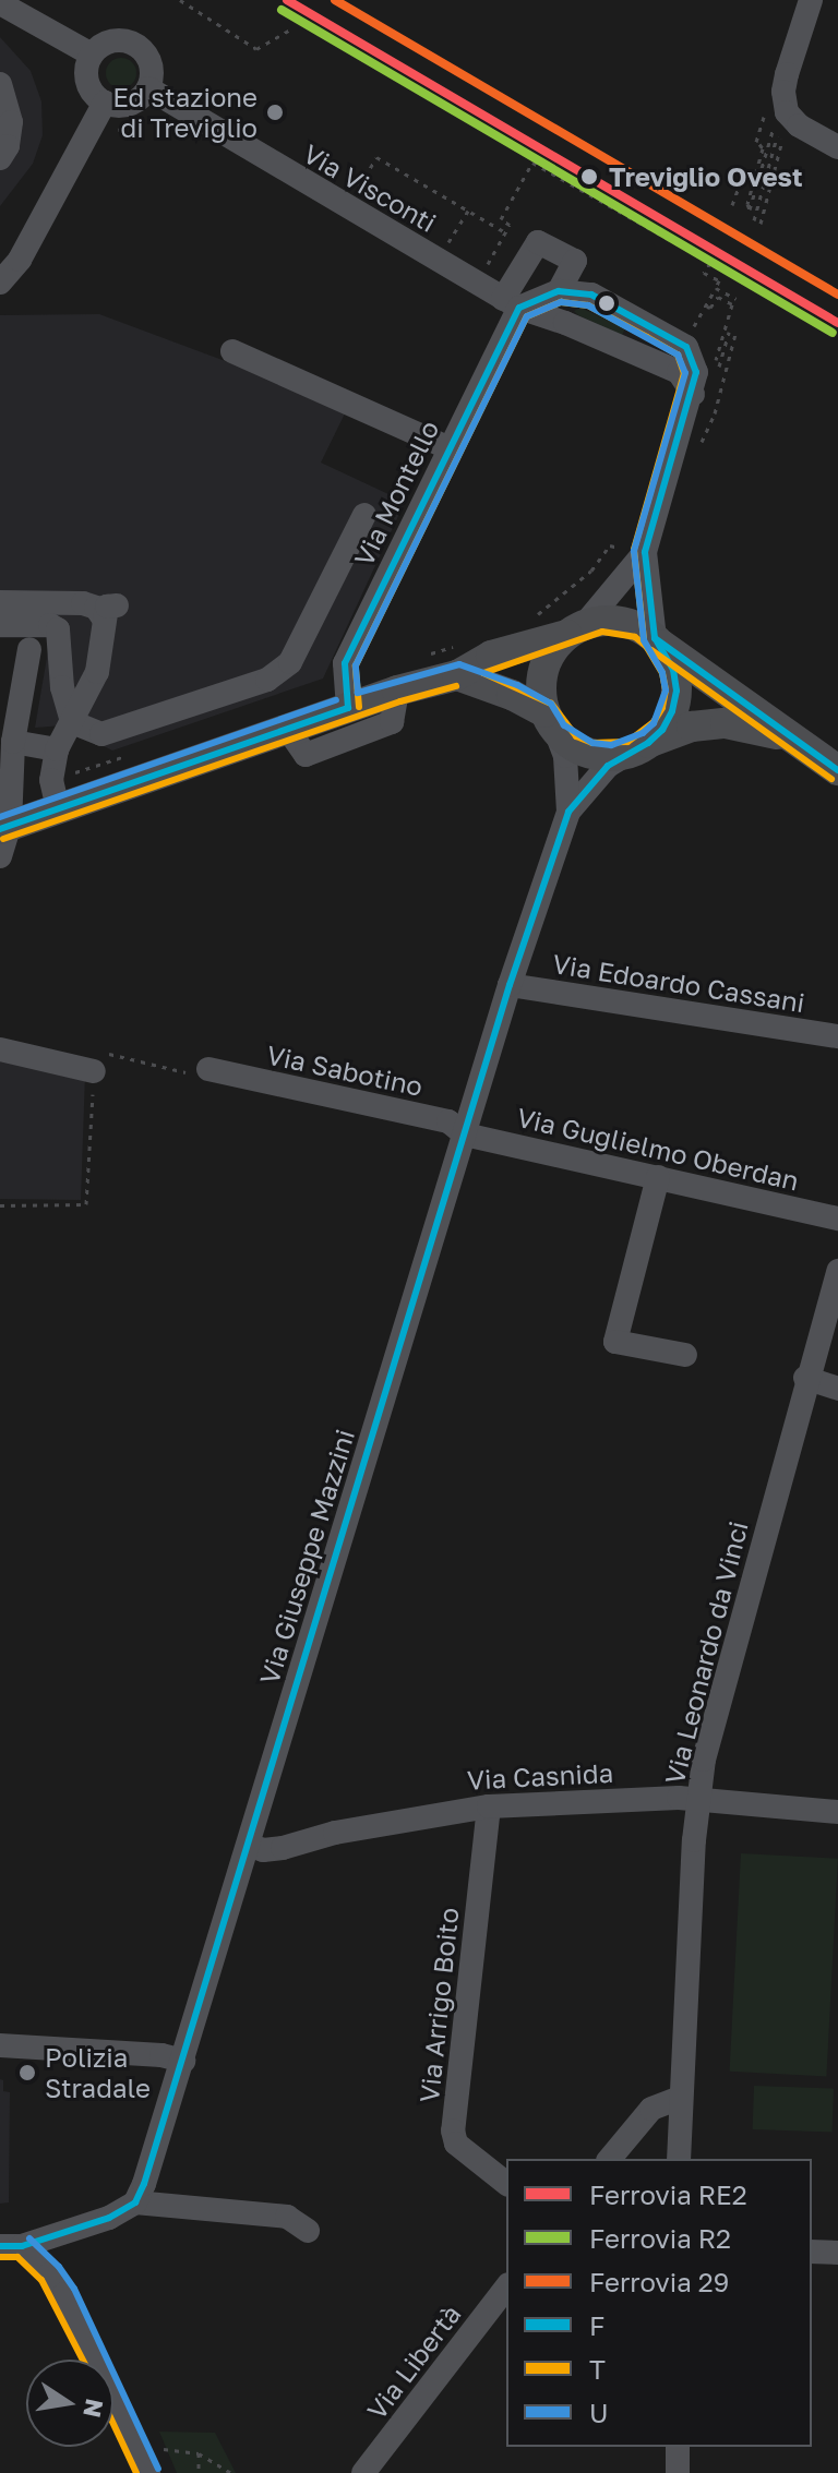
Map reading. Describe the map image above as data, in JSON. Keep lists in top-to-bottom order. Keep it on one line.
{"streets":{"street":["Via Visconti","Via Montello","Via Edoardo Cassani","Via Sabotino","Via Guglielmo Oberdan","Via Giuseppe Mazzini","Via Leonardo da Vinci","Via Casnida","Via Arrigo Boito","Via Libertà"]},"crossings":[["Via Visconti","Via Montello"],["Via Edoardo Cassani","Via Giuseppe Mazzini"],["Via Sabotino","Via Guglielmo Oberdan"],["Via Sabotino","Via Giuseppe Mazzini"],["Via Guglielmo Oberdan","Via Giuseppe Mazzini"],["Via Giuseppe Mazzini","Via Casnida"],["Via Leonardo da Vinci","Via Casnida"],["Via Casnida","Via Arrigo Boito"]],"places":["Ed stazione di Treviglio","Treviglio Ovest","Polizia Stradale"],"lines":["rail line RE2","rail line 29","rail line R2","transit line F","transit line T","transit line U"],"legend":["Ferrovia RE2","Ferrovia R2","Ferrovia 29","F","T","U"],"north":"right"}
